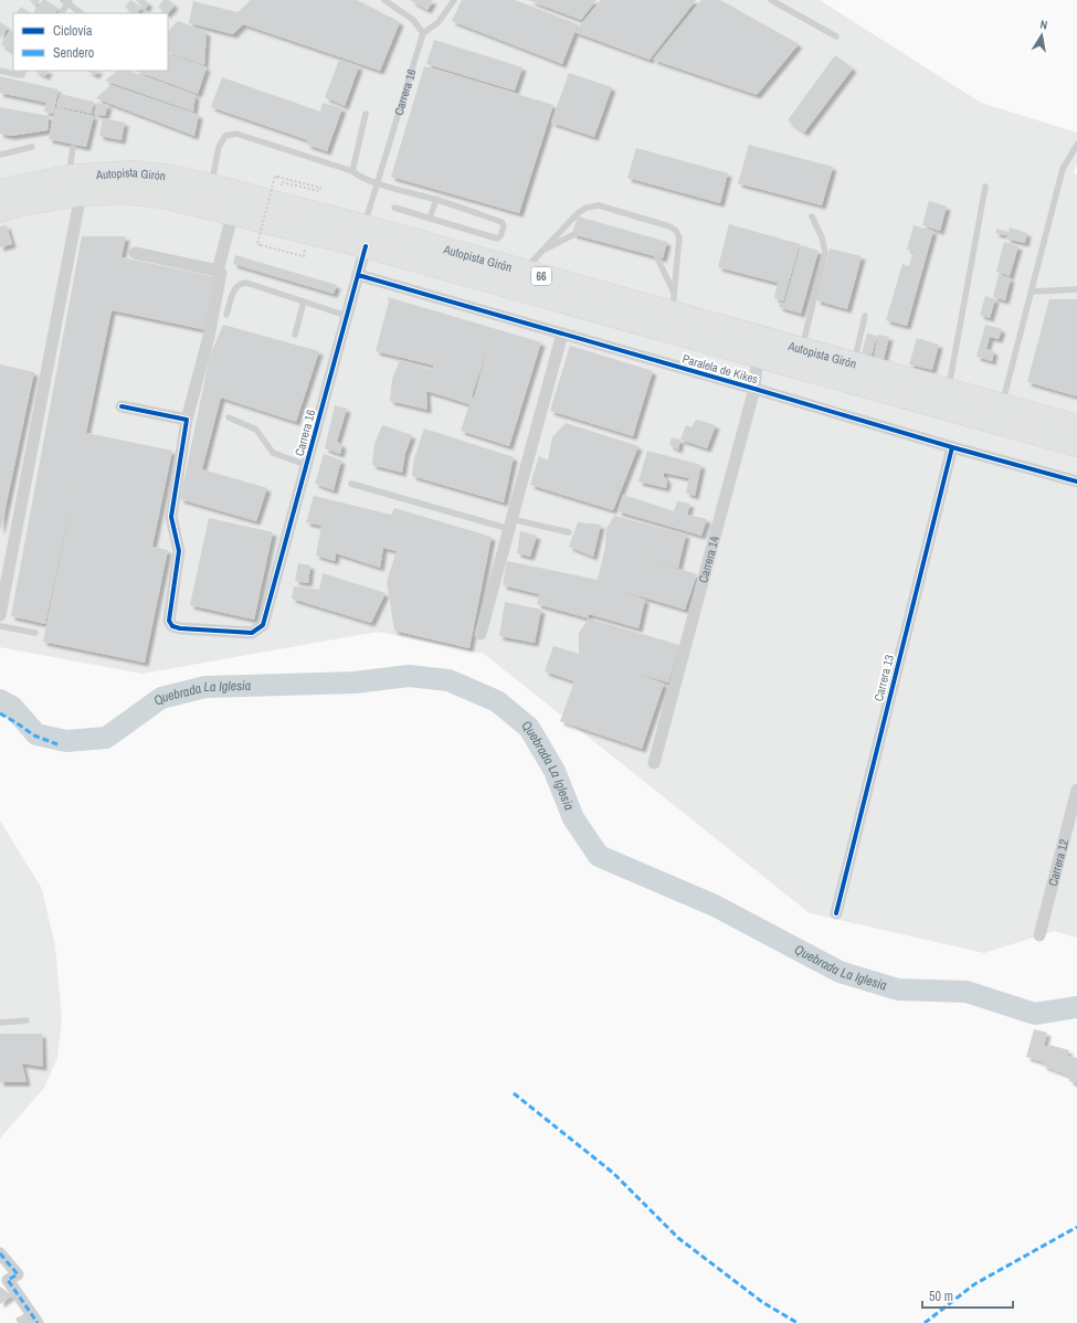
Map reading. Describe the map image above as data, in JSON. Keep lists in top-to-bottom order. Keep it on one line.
{"streets":{"highway":["Autopista Girón","66"],"street":["Carrera 16","Paralela de Kikes","Carrera 14","Carrera 13","Carrera 12"]},"crossings":[["Carrera 16","Autopista Girón"],["Carrera 16","Paralela de Kikes"],["Autopista Girón","Carrera 14"],["Paralela de Kikes","Carrera 14"],["Paralela de Kikes","Carrera 13"]],"water":["Quebrada La Iglesia"],"legend":["Ciclovía","Sendero"],"scale_bar":"50 m","north":"top"}
